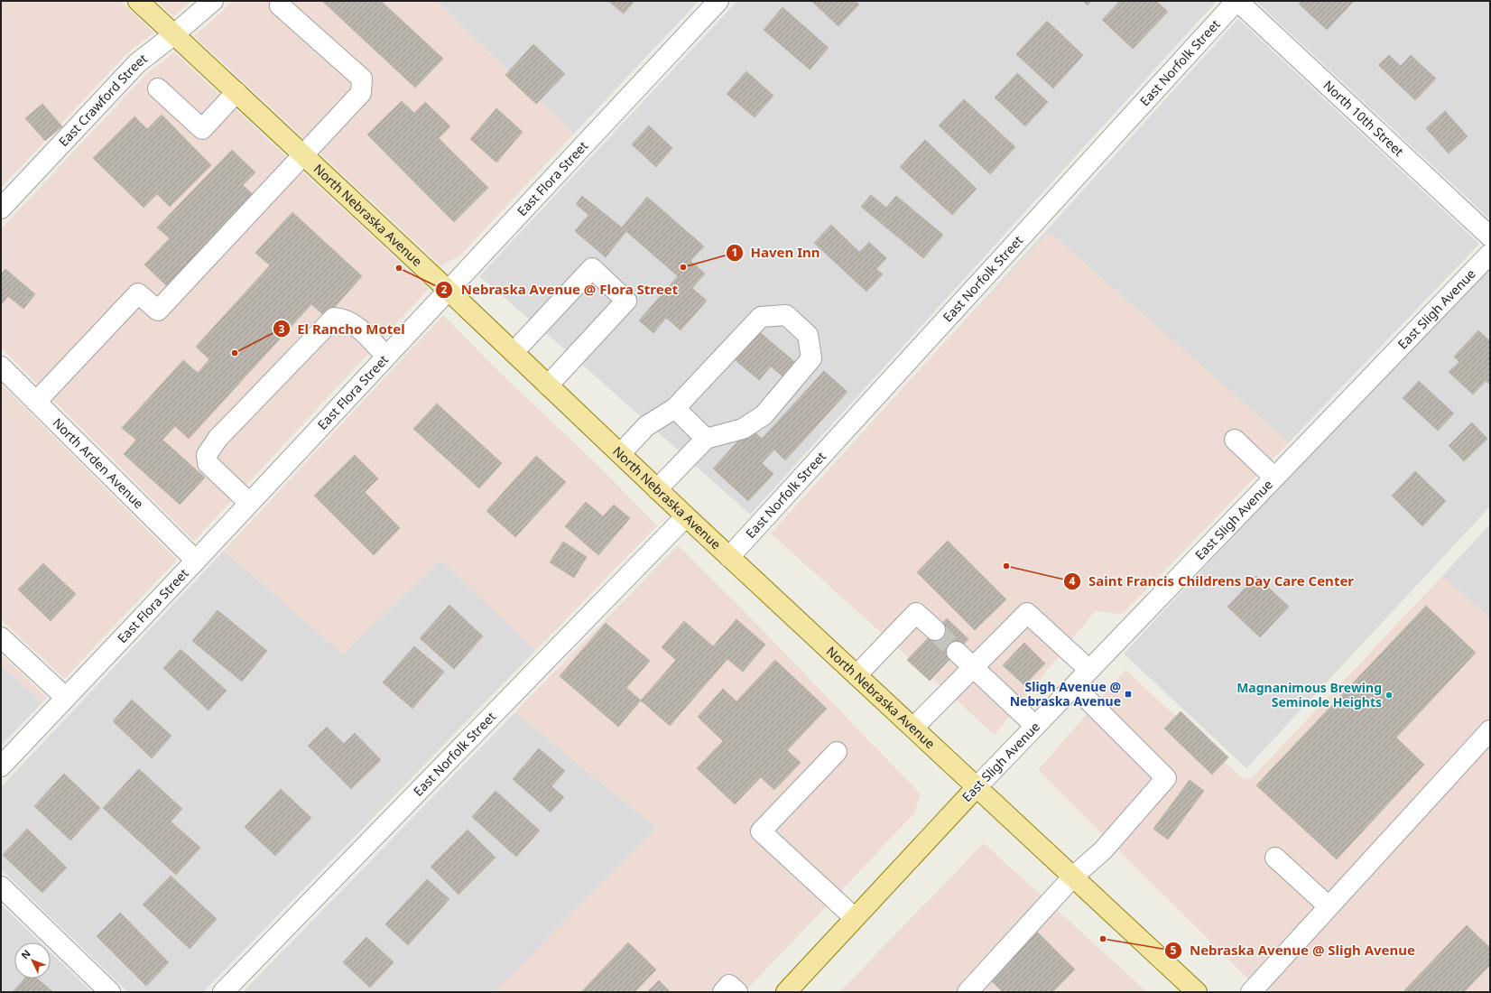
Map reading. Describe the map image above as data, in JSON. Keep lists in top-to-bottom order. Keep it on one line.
{"streets":{"main road":["North Nebraska Avenue","East Sligh Avenue"],"street":["East Norfolk Street","East Crawford Street","North 10th Street","East Flora Street","North Arden Avenue"]},"crossings":[["East Norfolk Street","North 10th Street"],["East Norfolk Street","North Nebraska Avenue"],["East Crawford Street","North Nebraska Avenue"],["East Flora Street","North Nebraska Avenue"],["East Flora Street","North Arden Avenue"],["North Nebraska Avenue","East Sligh Avenue"]],"places":{"other":["Haven Inn","Nebraska Avenue @ Flora Street","El Rancho Motel","Saint Francis Childrens Day Care Center","Magnanimous Brewing Seminole Heights","Nebraska Avenue @ Sligh Avenue"],"transit":["Sligh Avenue @ Nebraska Avenue"]},"north":"top left"}
